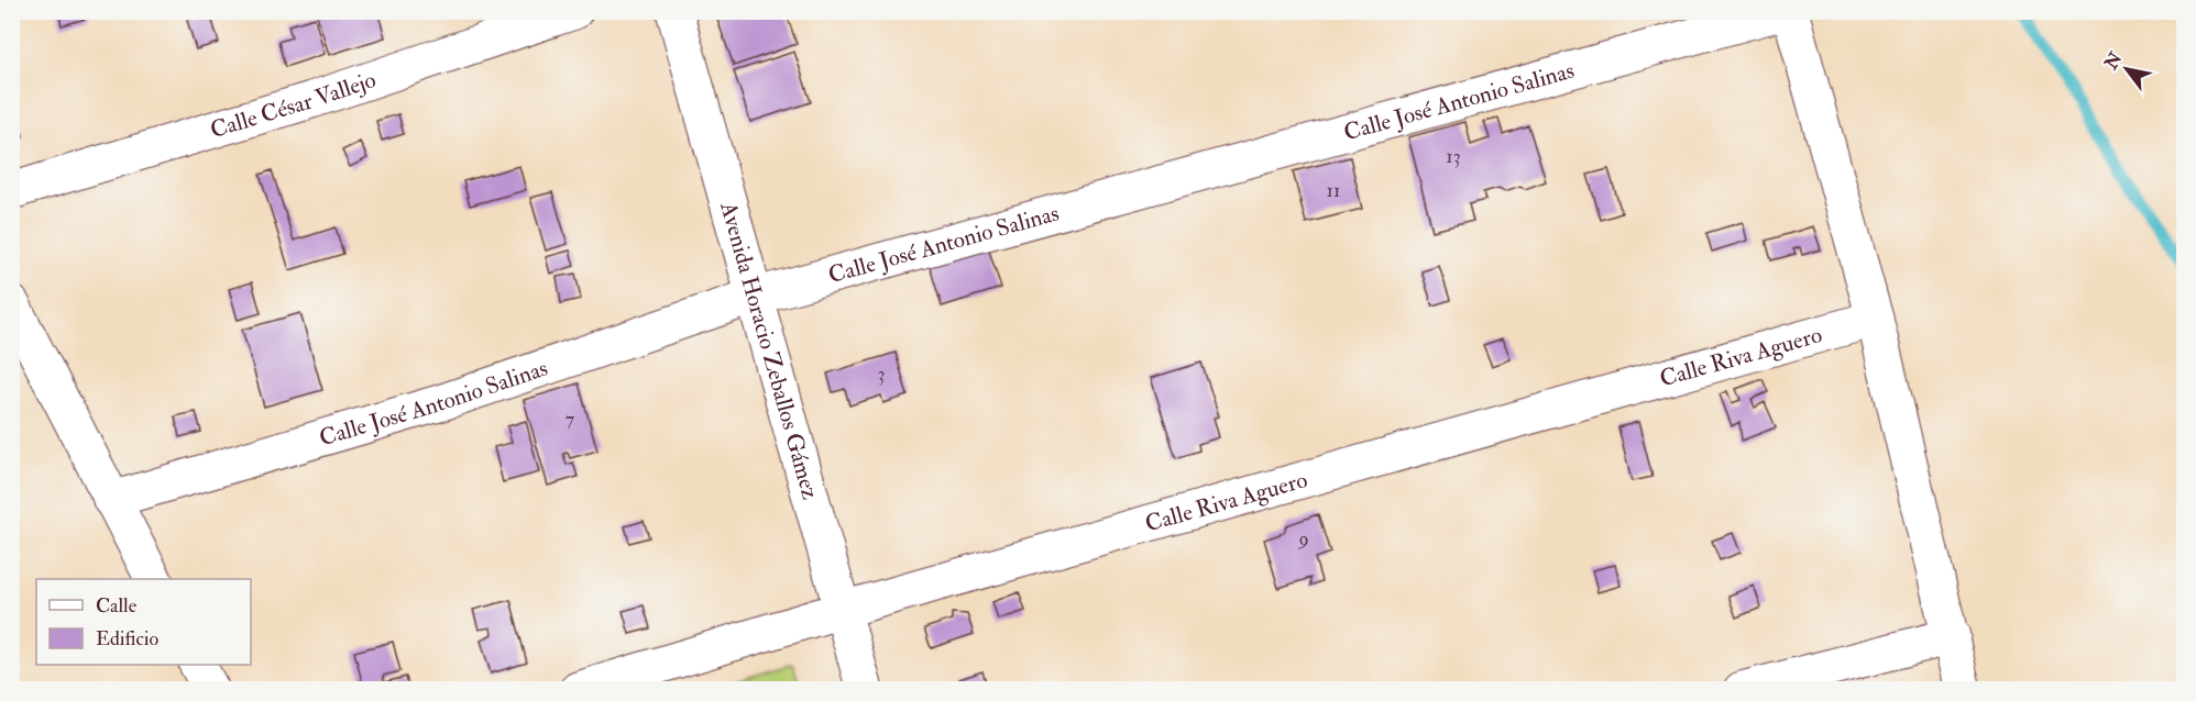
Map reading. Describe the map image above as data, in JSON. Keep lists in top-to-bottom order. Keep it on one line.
{"streets":{"street":["Calle José Antonio Salinas","Calle César Vallejo","Avenida Horacio Zeballos Gámez","Calle Riva Aguero"]},"crossings":[["Calle José Antonio Salinas","Avenida Horacio Zeballos Gámez"],["Avenida Horacio Zeballos Gámez","Calle Riva Aguero"]],"house_numbers":["13","11","3","7","9"],"legend":["Calle","Edificio"],"north":"top left"}
